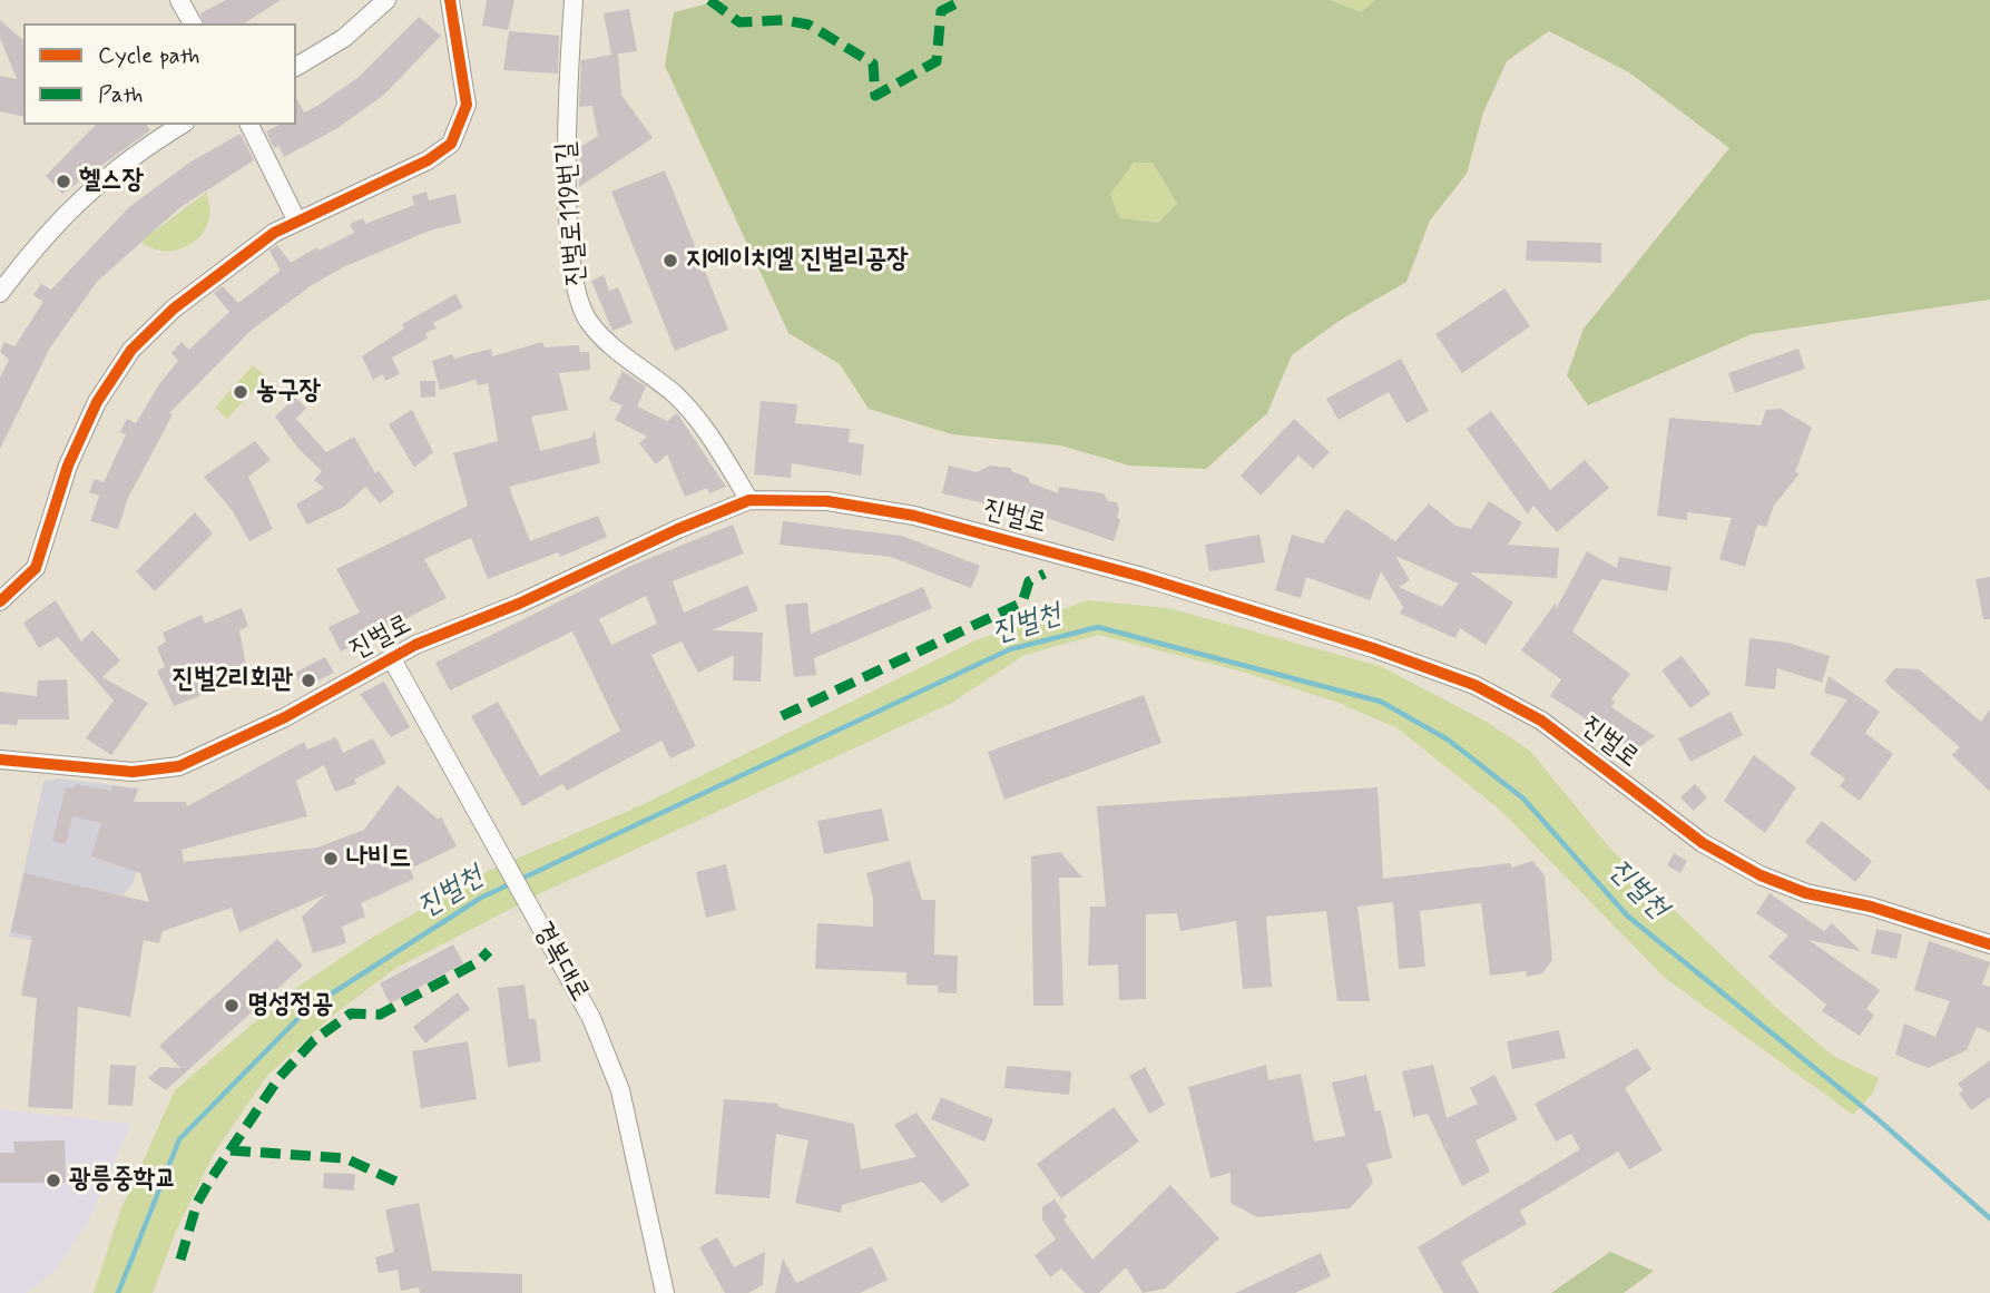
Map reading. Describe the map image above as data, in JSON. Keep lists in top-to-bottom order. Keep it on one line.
{"streets":{"street":["진벌로119번길","진벌로","경복대로"]},"crossings":[["진벌로119번길","진벌로"],["진벌로","경복대로"]],"water":["진벌천"],"places":["헬스장","지에이치엘 진벌리공장","농구장","진벌2리회관","나비드","명성정공","광릉중학교"],"legend":["Cycle path","Path"]}
